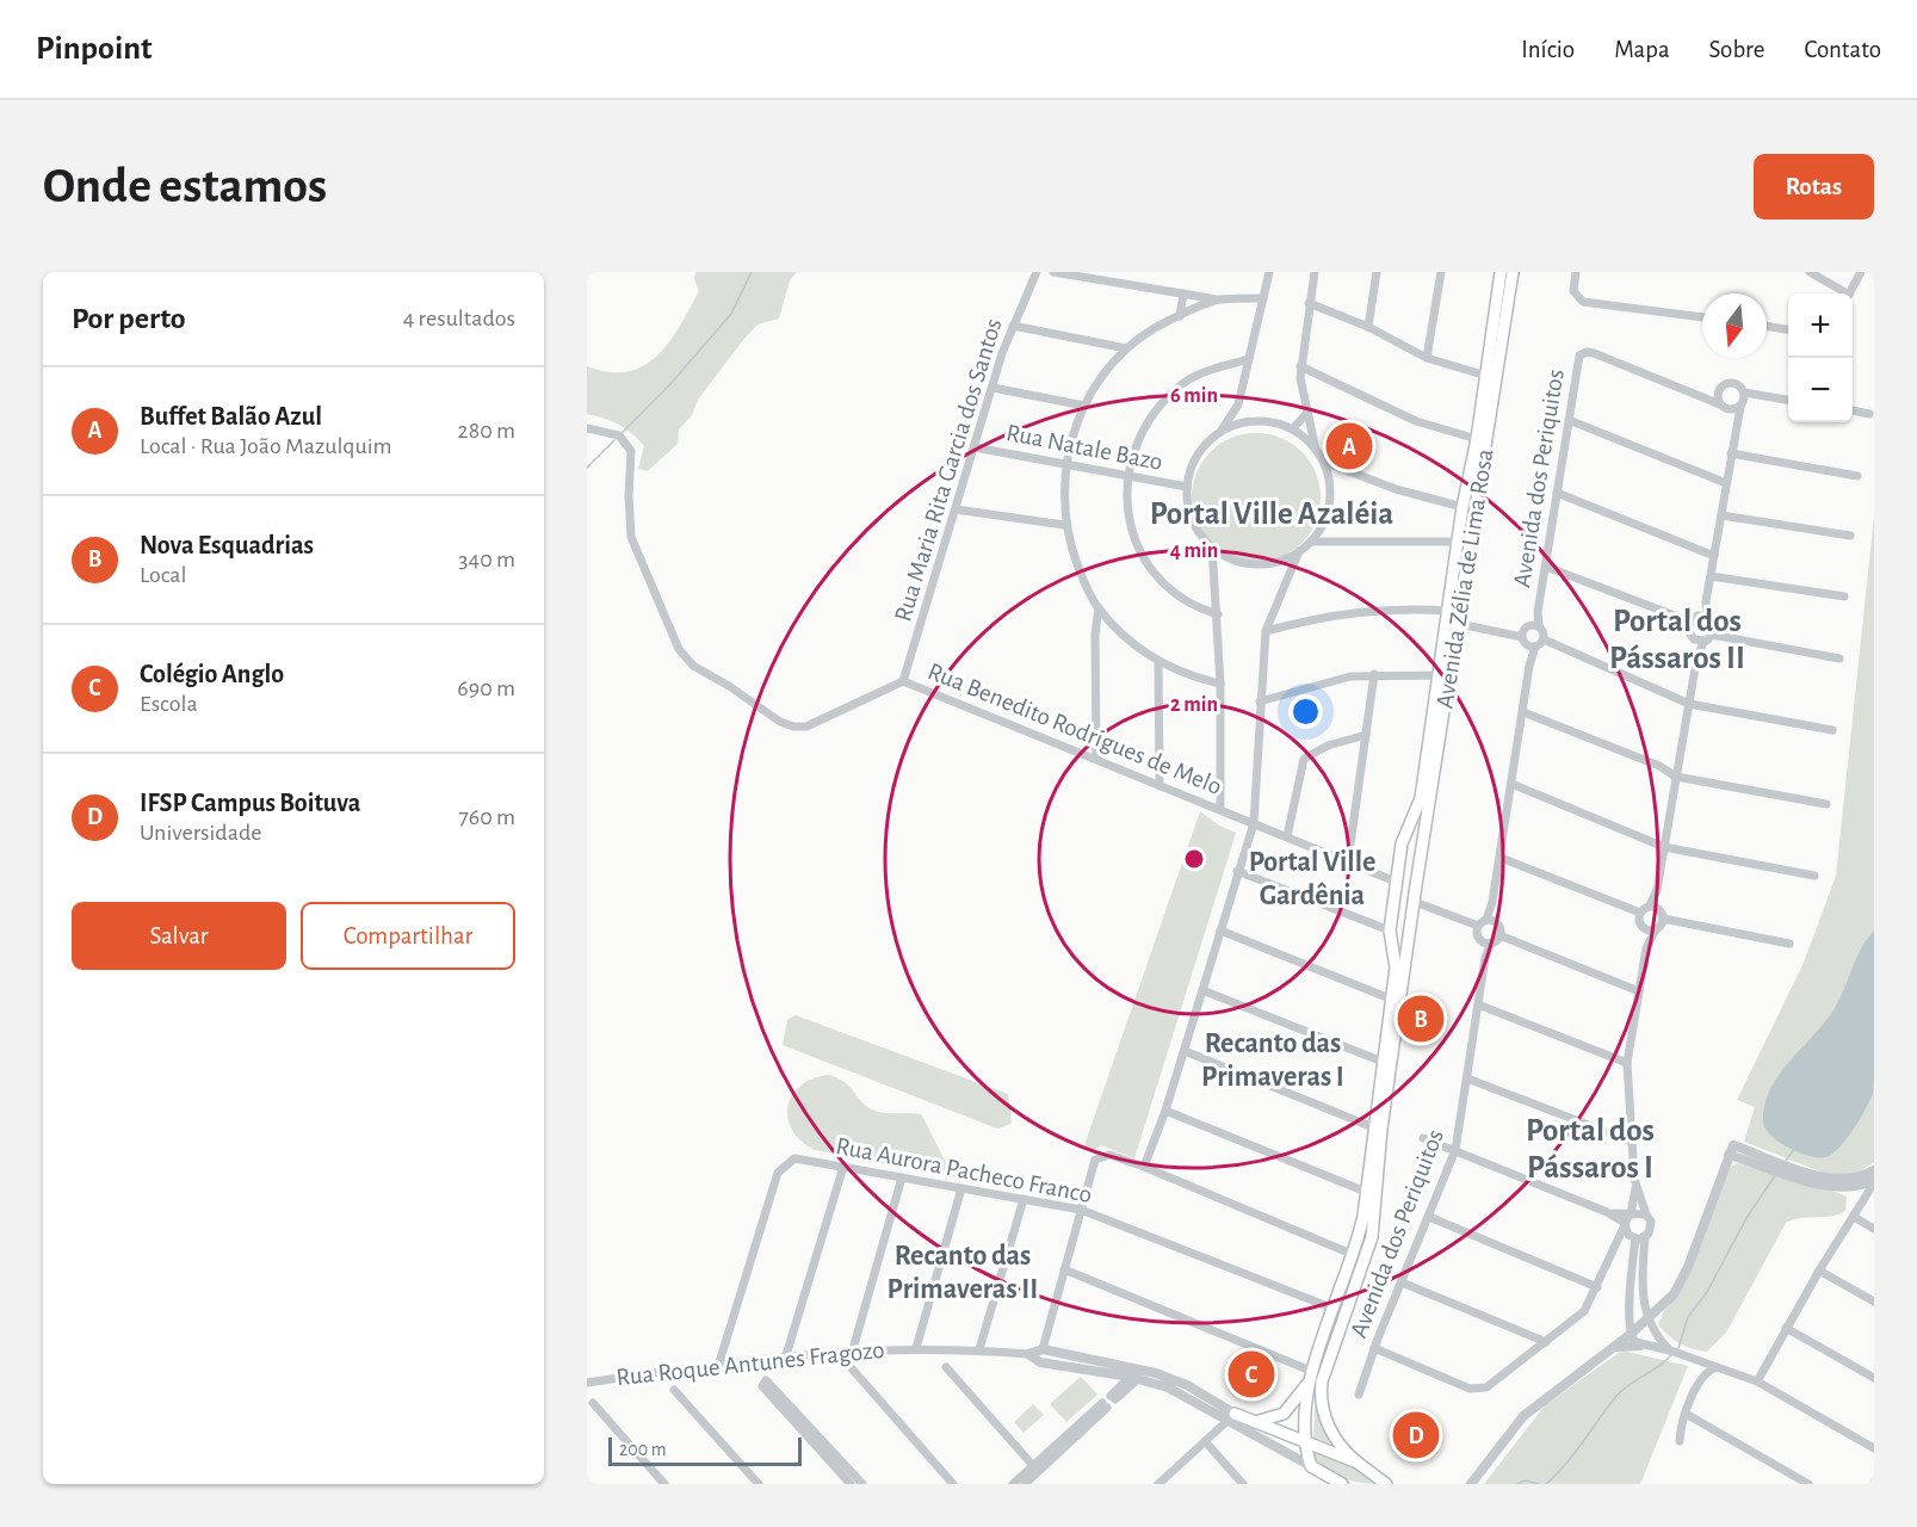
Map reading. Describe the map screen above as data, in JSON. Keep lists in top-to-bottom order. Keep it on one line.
{"streets":{"main road":["Avenida Zélia de Lima Rosa","Rua Roque Antunes Fragozo"],"street":["Rua Natale Bazo","Rua Maria Rita Garcia dos Santos","Avenida dos Periquitos","Rua Benedito Rodrigues de Melo","Rua Aurora Pacheco Franco"]},"crossings":[["Rua Natale Bazo","Rua Maria Rita Garcia dos Santos"],["Rua Maria Rita Garcia dos Santos","Rua Benedito Rodrigues de Melo"],["Avenida Zélia de Lima Rosa","Rua Benedito Rodrigues de Melo"],["Avenida Zélia de Lima Rosa","Rua Aurora Pacheco Franco"],["Avenida Zélia de Lima Rosa","Rua Roque Antunes Fragozo"],["Rua Aurora Pacheco Franco","Rua Roque Antunes Fragozo"]],"districts":["Portal Ville Azaléia","Portal dos Pássaros II","Portal Ville Gardênia","Recanto das Primaveras I","Portal dos Pássaros I","Recanto das Primaveras II"],"scale_bar":"200 m","north":"bottom","page":{"header":"Pinpoint","nav":["Início","Mapa","Sobre","Contato"],"buttons":["Rotas",["Salvar","Compartilhar"]],"title":"Onde estamos","heading":["Por perto","4 resultados"],"map_buttons":["+","−"],"list":[{"mark":"A","name":"Buffet Balão Azul","note":"Local · Rua João Mazulquim","value":"280 m"},{"mark":"B","name":"Nova Esquadrias","note":"Local","value":"340 m"},{"mark":"C","name":"Colégio Anglo","note":"Escola","value":"690 m"},{"mark":"D","name":"IFSP Campus Boituva","note":"Universidade","value":"760 m"}],"pins":["A","B","C","D"],"scale":"200 m"},"rings":["6 min","4 min","2 min"]}
